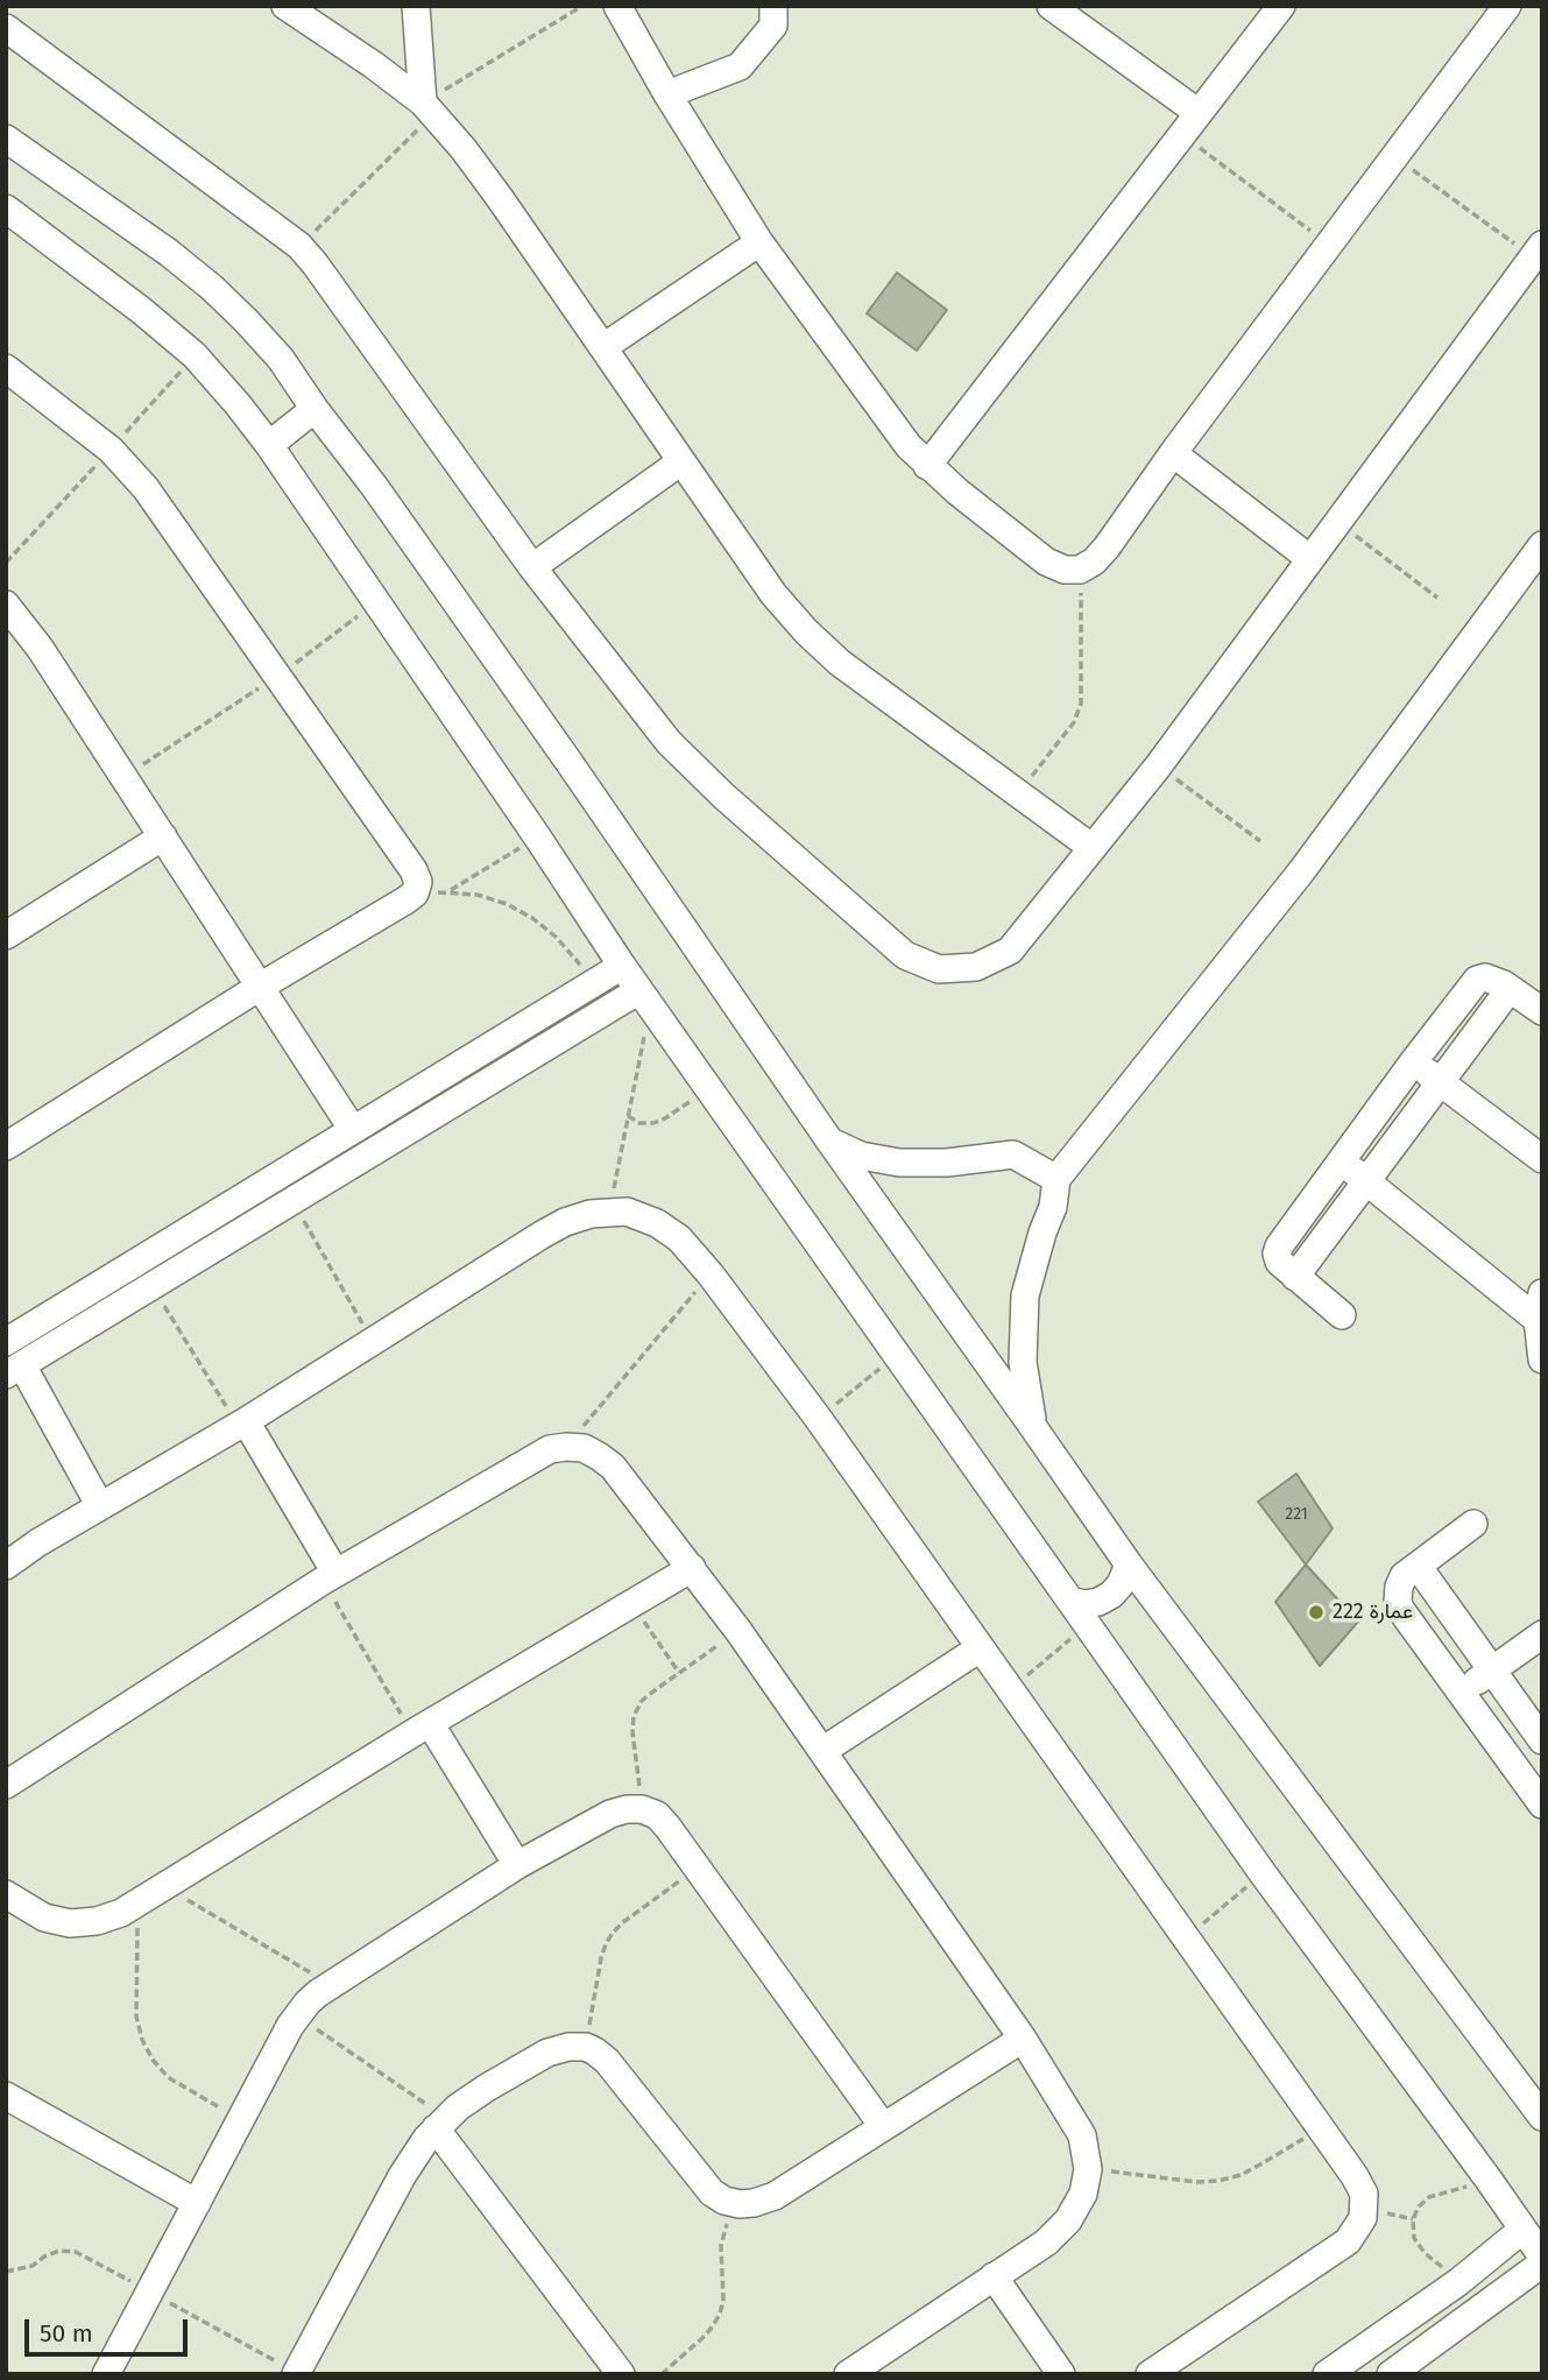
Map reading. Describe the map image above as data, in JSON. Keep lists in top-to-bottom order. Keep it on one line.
{"places":["عمارة 222"],"house_numbers":["221"],"scale_bar":"50 m"}
